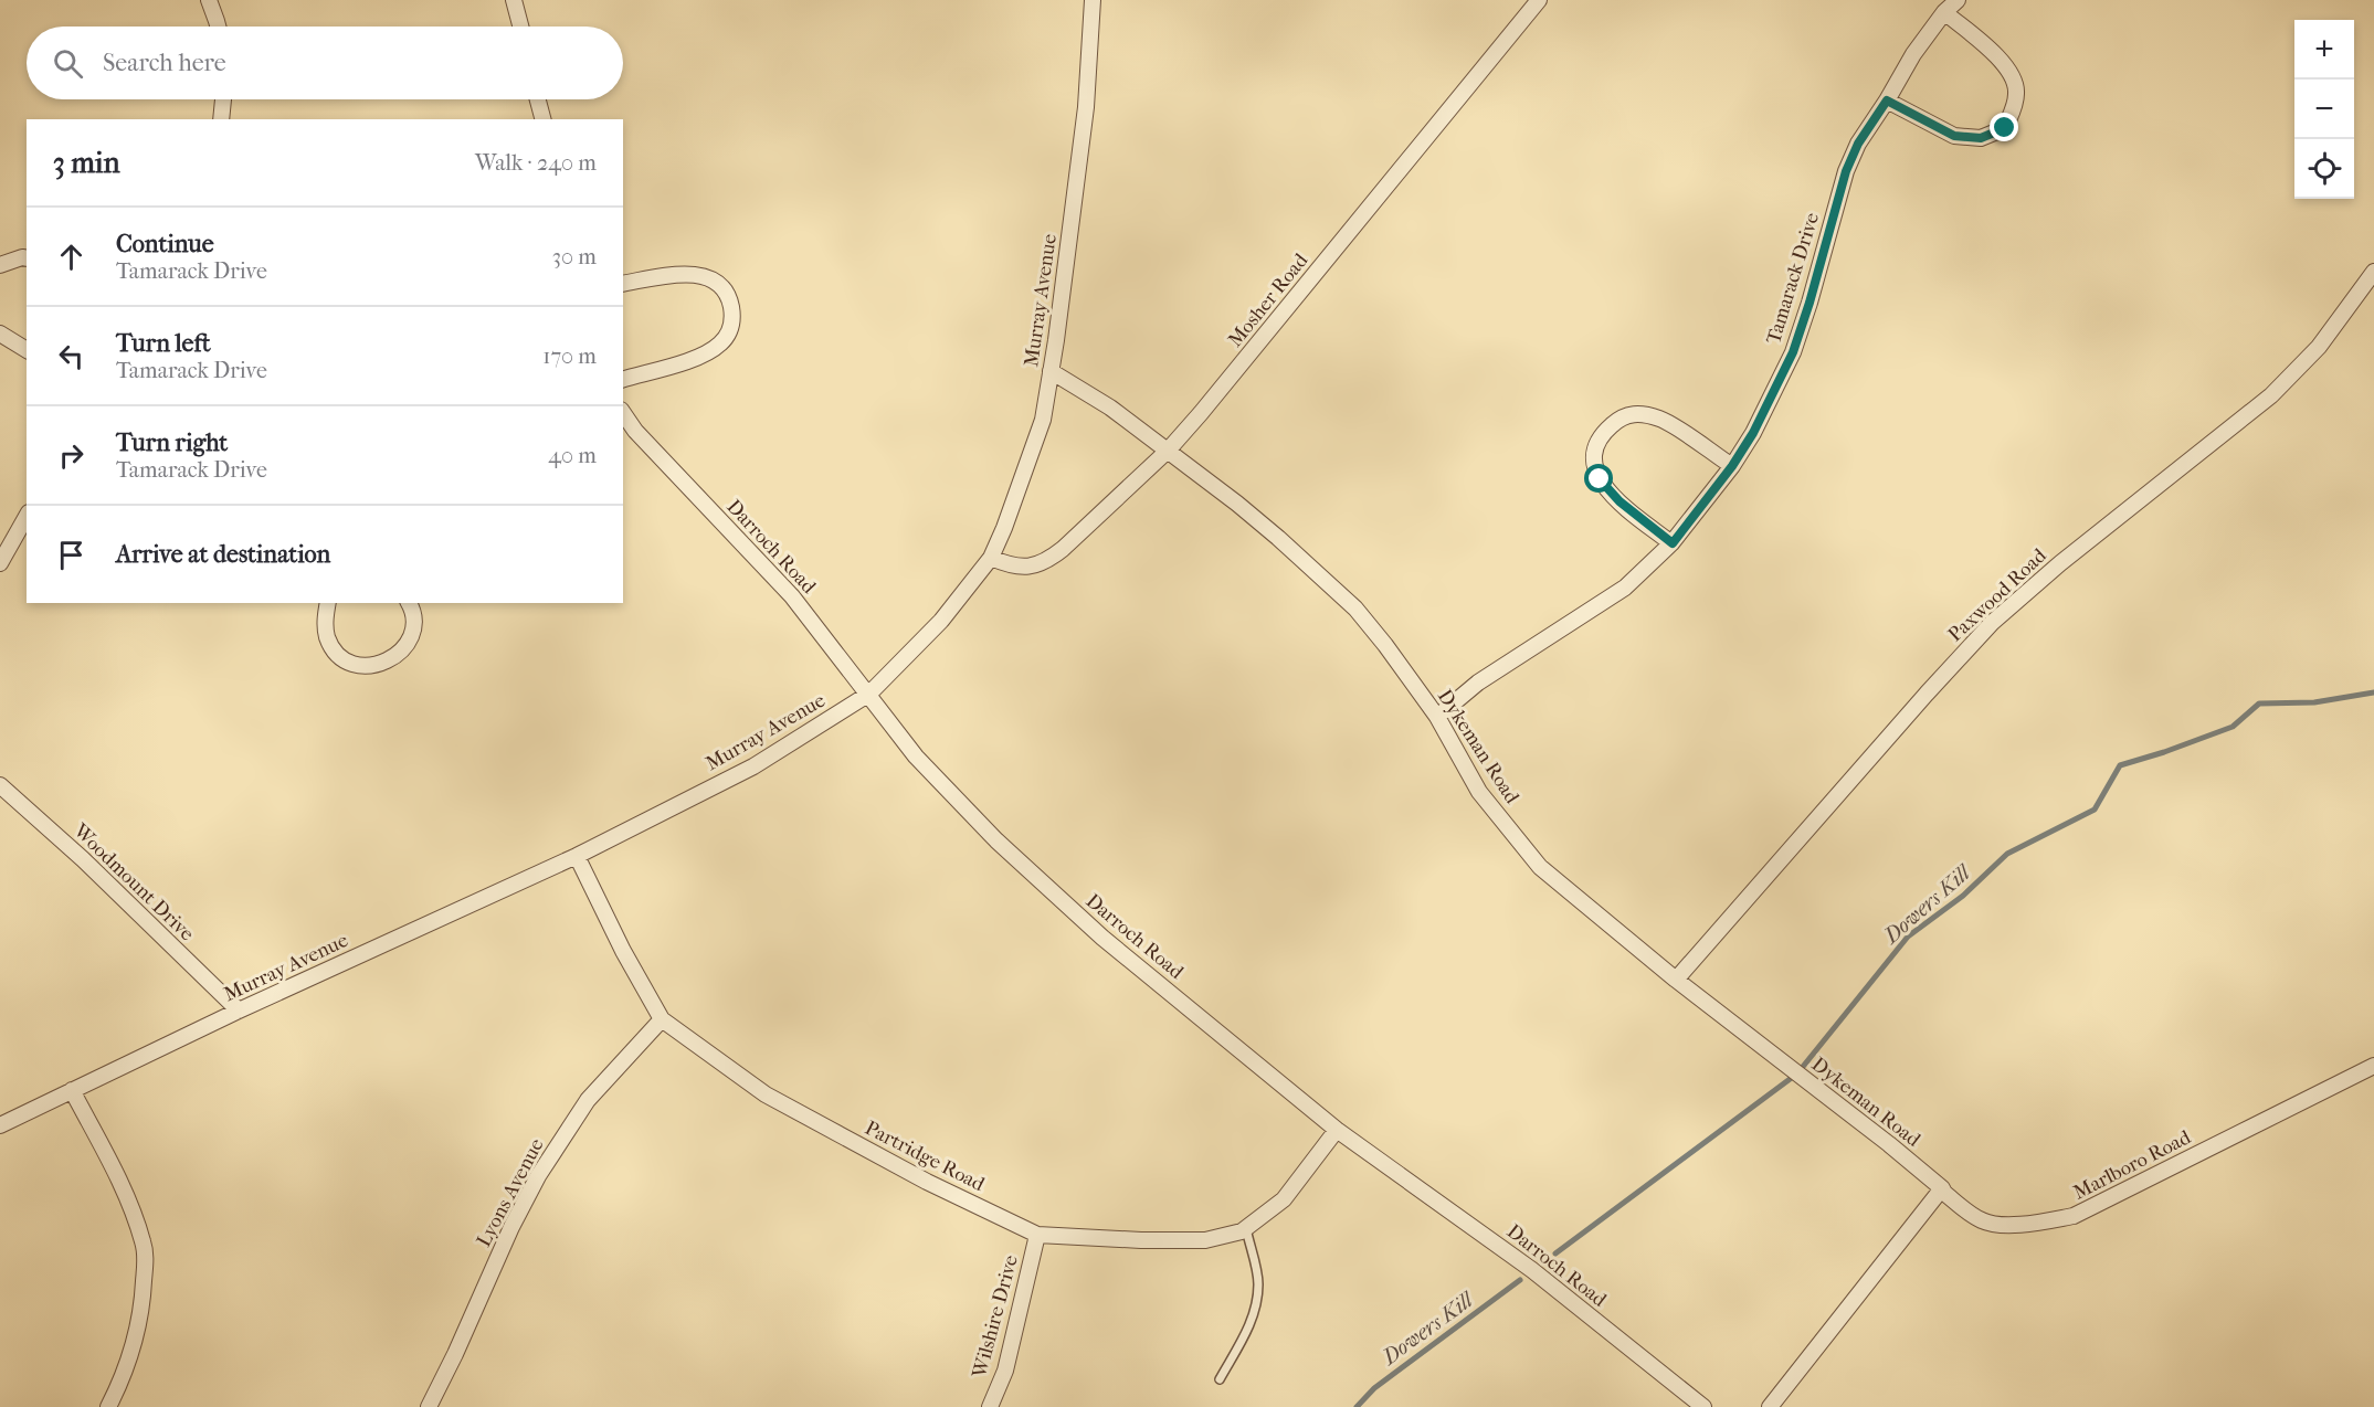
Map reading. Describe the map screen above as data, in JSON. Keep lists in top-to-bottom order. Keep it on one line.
{"streets":{"street":["Tamarack Drive","Murray Avenue","Mosher Road","Darroch Road","Paxwood Road","Dykeman Road","Woodmount Drive","Partridge Road","Marlboro Road","Lyons Avenue","Wilshire Drive"]},"crossings":[["Tamarack Drive","Dykeman Road"],["Murray Avenue","Mosher Road"],["Murray Avenue","Darroch Road"],["Murray Avenue","Dykeman Road"],["Murray Avenue","Woodmount Drive"],["Murray Avenue","Partridge Road"],["Mosher Road","Dykeman Road"],["Darroch Road","Partridge Road"],["Paxwood Road","Dykeman Road"],["Dykeman Road","Marlboro Road"],["Partridge Road","Lyons Avenue"],["Partridge Road","Wilshire Drive"]],"water":["Dowers Kill"],"page":{"map_buttons":["+","−"],"search":"Search here","heading":["3 min","Walk · 240 m"],"list":[["Continue","Tamarack Drive","30 m"],["Turn left","Tamarack Drive","170 m"],["Turn right","Tamarack Drive","40 m"],"Arrive at destination"]}}
